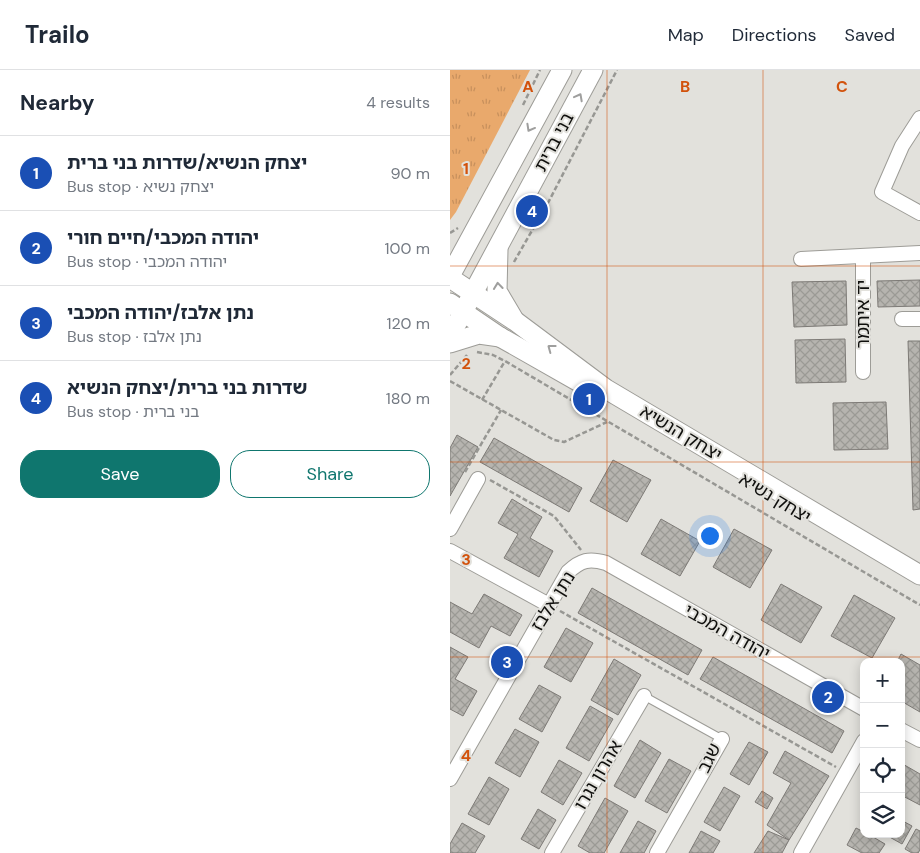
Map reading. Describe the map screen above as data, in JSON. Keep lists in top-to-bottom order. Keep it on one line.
{"streets":{"main road":["בני ברית","יצחק הנשיא","יצחק נשיא"],"street":["יד איתמר","נתן אלבז","יהודה המכבי","שגב","אהרון נגרו"]},"crossings":[["בני ברית","יצחק הנשיא"],["בני ברית","יצחק נשיא"],["נתן אלבז","יהודה המכבי"],["שגב","אהרון נגרו"]],"one_way":["יצחק הנשיא"],"page":{"header":"Trailo","nav":["Map","Directions","Saved"],"heading":["Nearby","4 results"],"list":[{"mark":"1","name":"יצחק הנשיא/שדרות בני ברית","note":"Bus stop · יצחק נשיא","value":"90 m"},{"mark":"2","name":"יהודה המכבי/חיים חורי","note":"Bus stop · יהודה המכבי","value":"100 m"},{"mark":"3","name":"נתן אלבז/יהודה המכבי","note":"Bus stop · נתן אלבז","value":"120 m"},{"mark":"4","name":"שדרות בני ברית/יצחק הנשיא","note":"Bus stop · בני ברית","value":"180 m"}],"pins":["4","1","3","2"],"buttons":["Save","Share"],"map_buttons":["+","−"]},"grid":{"columns":["A","B","C"],"rows":["1","2","3","4"]}}
